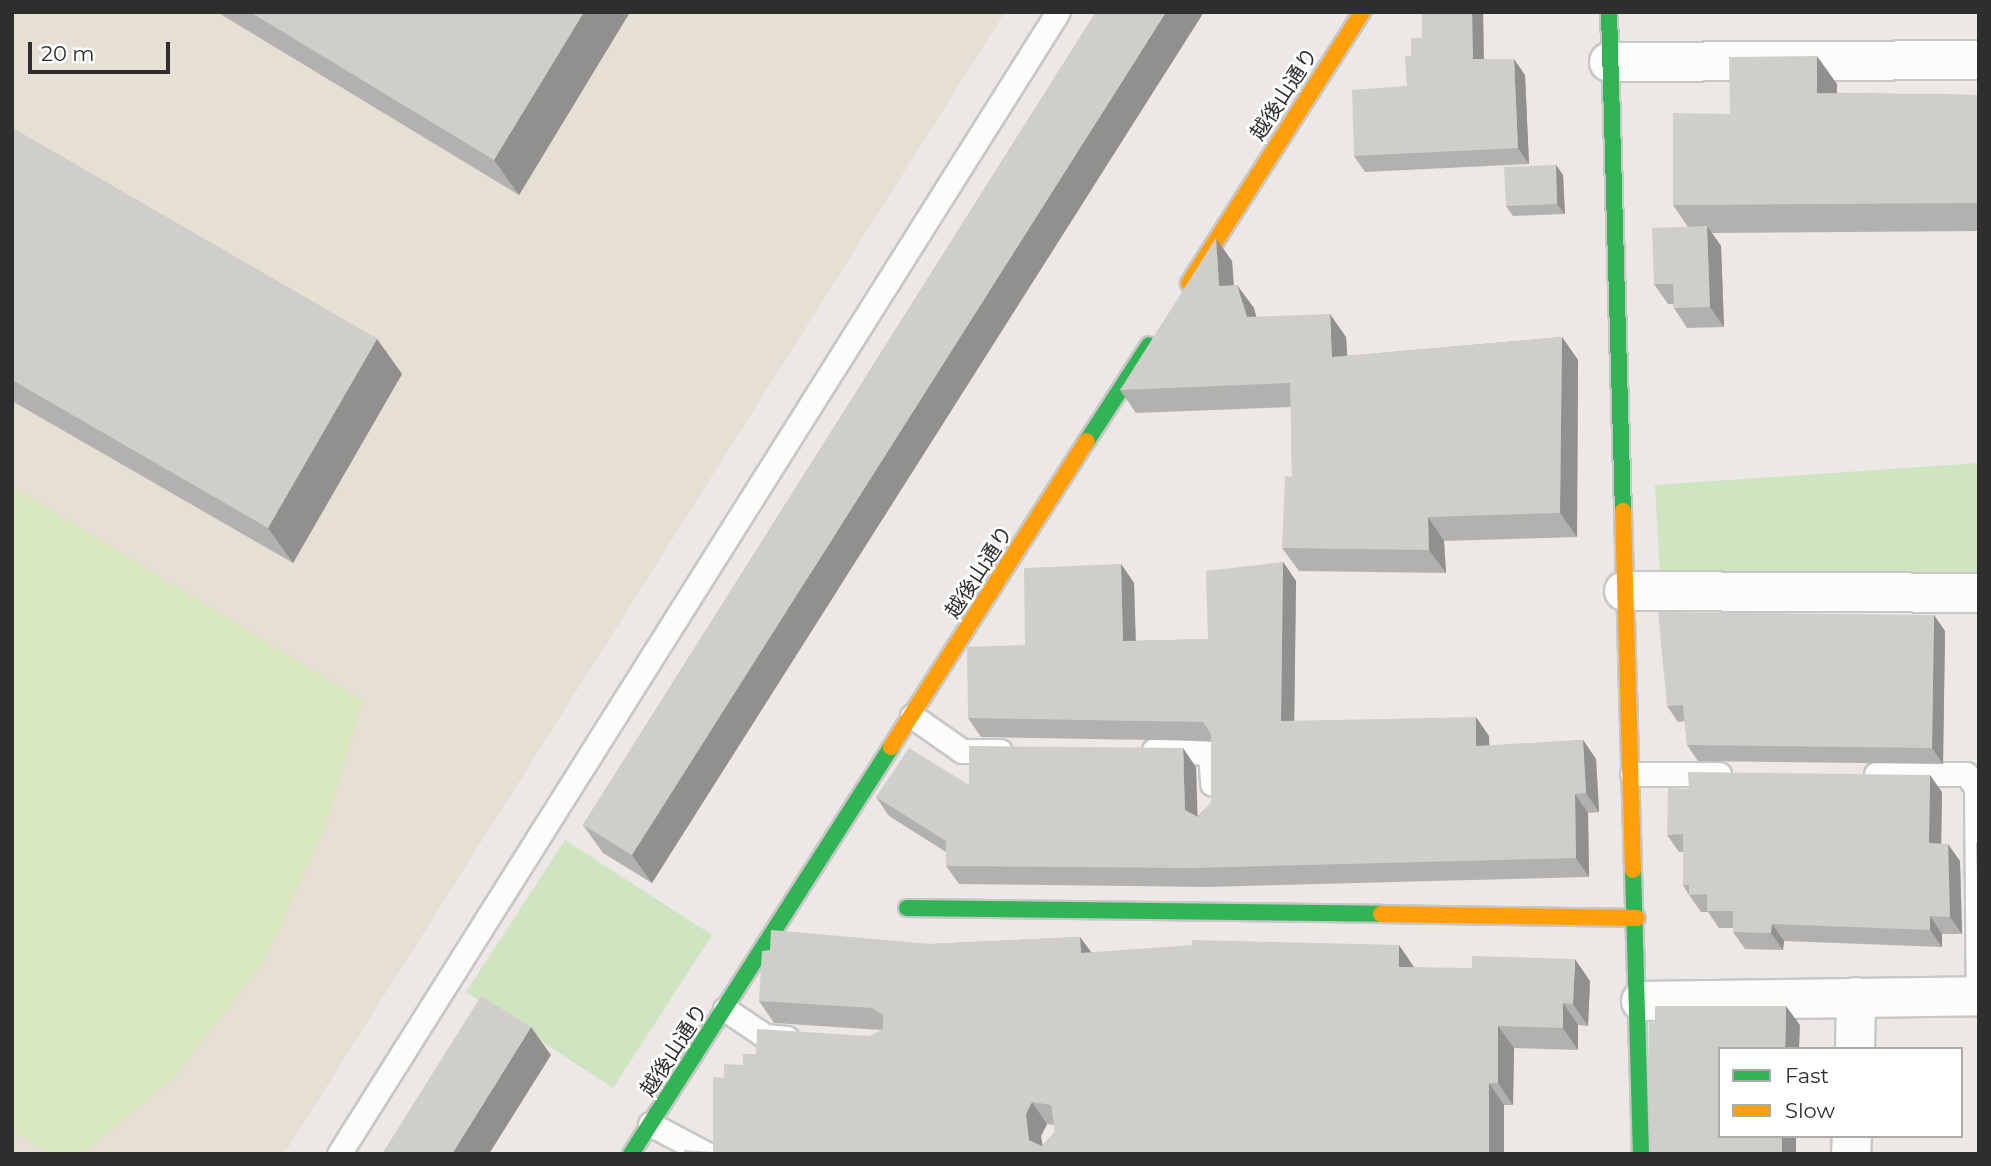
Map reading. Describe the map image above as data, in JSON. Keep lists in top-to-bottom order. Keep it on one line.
{"streets":{"street":["越後山通り"]},"legend":["Fast","Slow"],"scale_bar":"20 m"}
